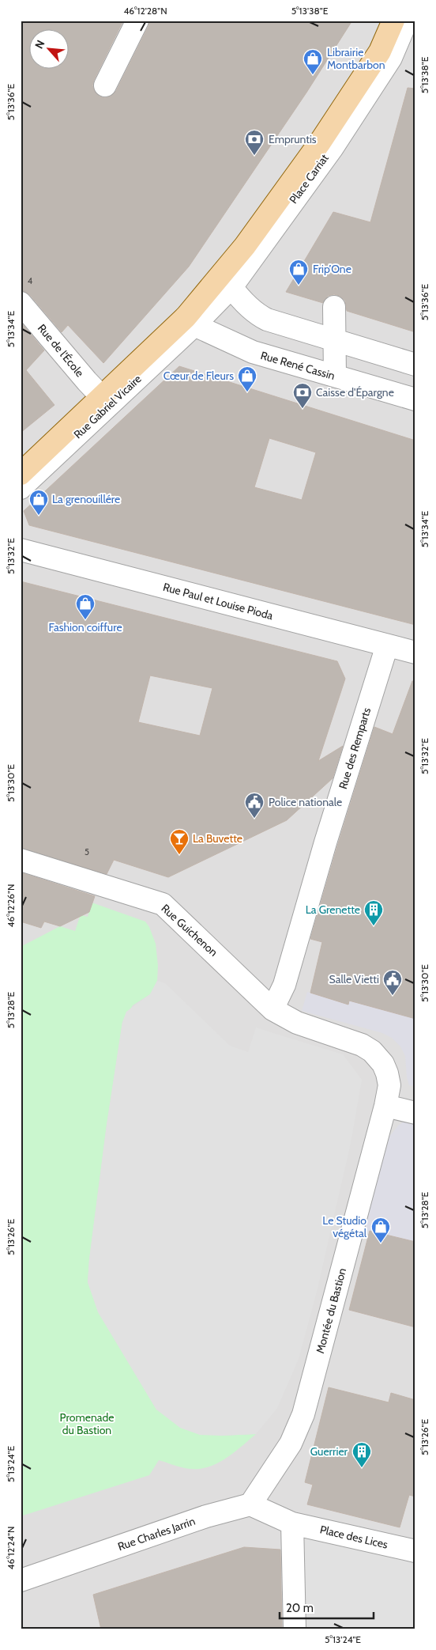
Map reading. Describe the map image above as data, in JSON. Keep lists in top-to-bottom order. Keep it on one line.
{"streets":{"main road":["Place Carriat","Rue Gabriel Vicaire"],"street":["Rue de l'École","Rue René Cassin","Rue Paul et Louise Pioda","Rue des Remparts","Rue Guichenon","Montée du Bastion","Rue Charles Jarrin","Place des Lices"]},"crossings":[["Place Carriat","Rue René Cassin"],["Place Carriat","Rue Gabriel Vicaire"],["Rue de l'École","Rue Gabriel Vicaire"],["Rue René Cassin","Rue Gabriel Vicaire"],["Rue Paul et Louise Pioda","Rue des Remparts"],["Rue des Remparts","Rue Guichenon"],["Rue Guichenon","Montée du Bastion"],["Montée du Bastion","Rue Charles Jarrin"]],"parks":["Promenade du Bastion"],"places":{"shop":["Librairie Montbarbon","Frip’One","Cœur de Fleurs","La grenouillére","Fashion coiffure","Le Studio végétal"],"bank":["Empruntis","Caisse d'Épargne"],"public building":["Police nationale","Salle Vietti"],"bar":["La Buvette"],"building":["La Grenette","Guerrier"]},"house_numbers":["4","5"],"scale_bar":"20 m","north":"top left","coordinates":["46°12'28\"N","5°13'38\"E","5°13'36\"E","5°13'34\"E","5°13'32\"E","5°13'30\"E","46°12'26\"N","5°13'28\"E","5°13'26\"E","5°13'24\"E","46°12'24\"N"]}
